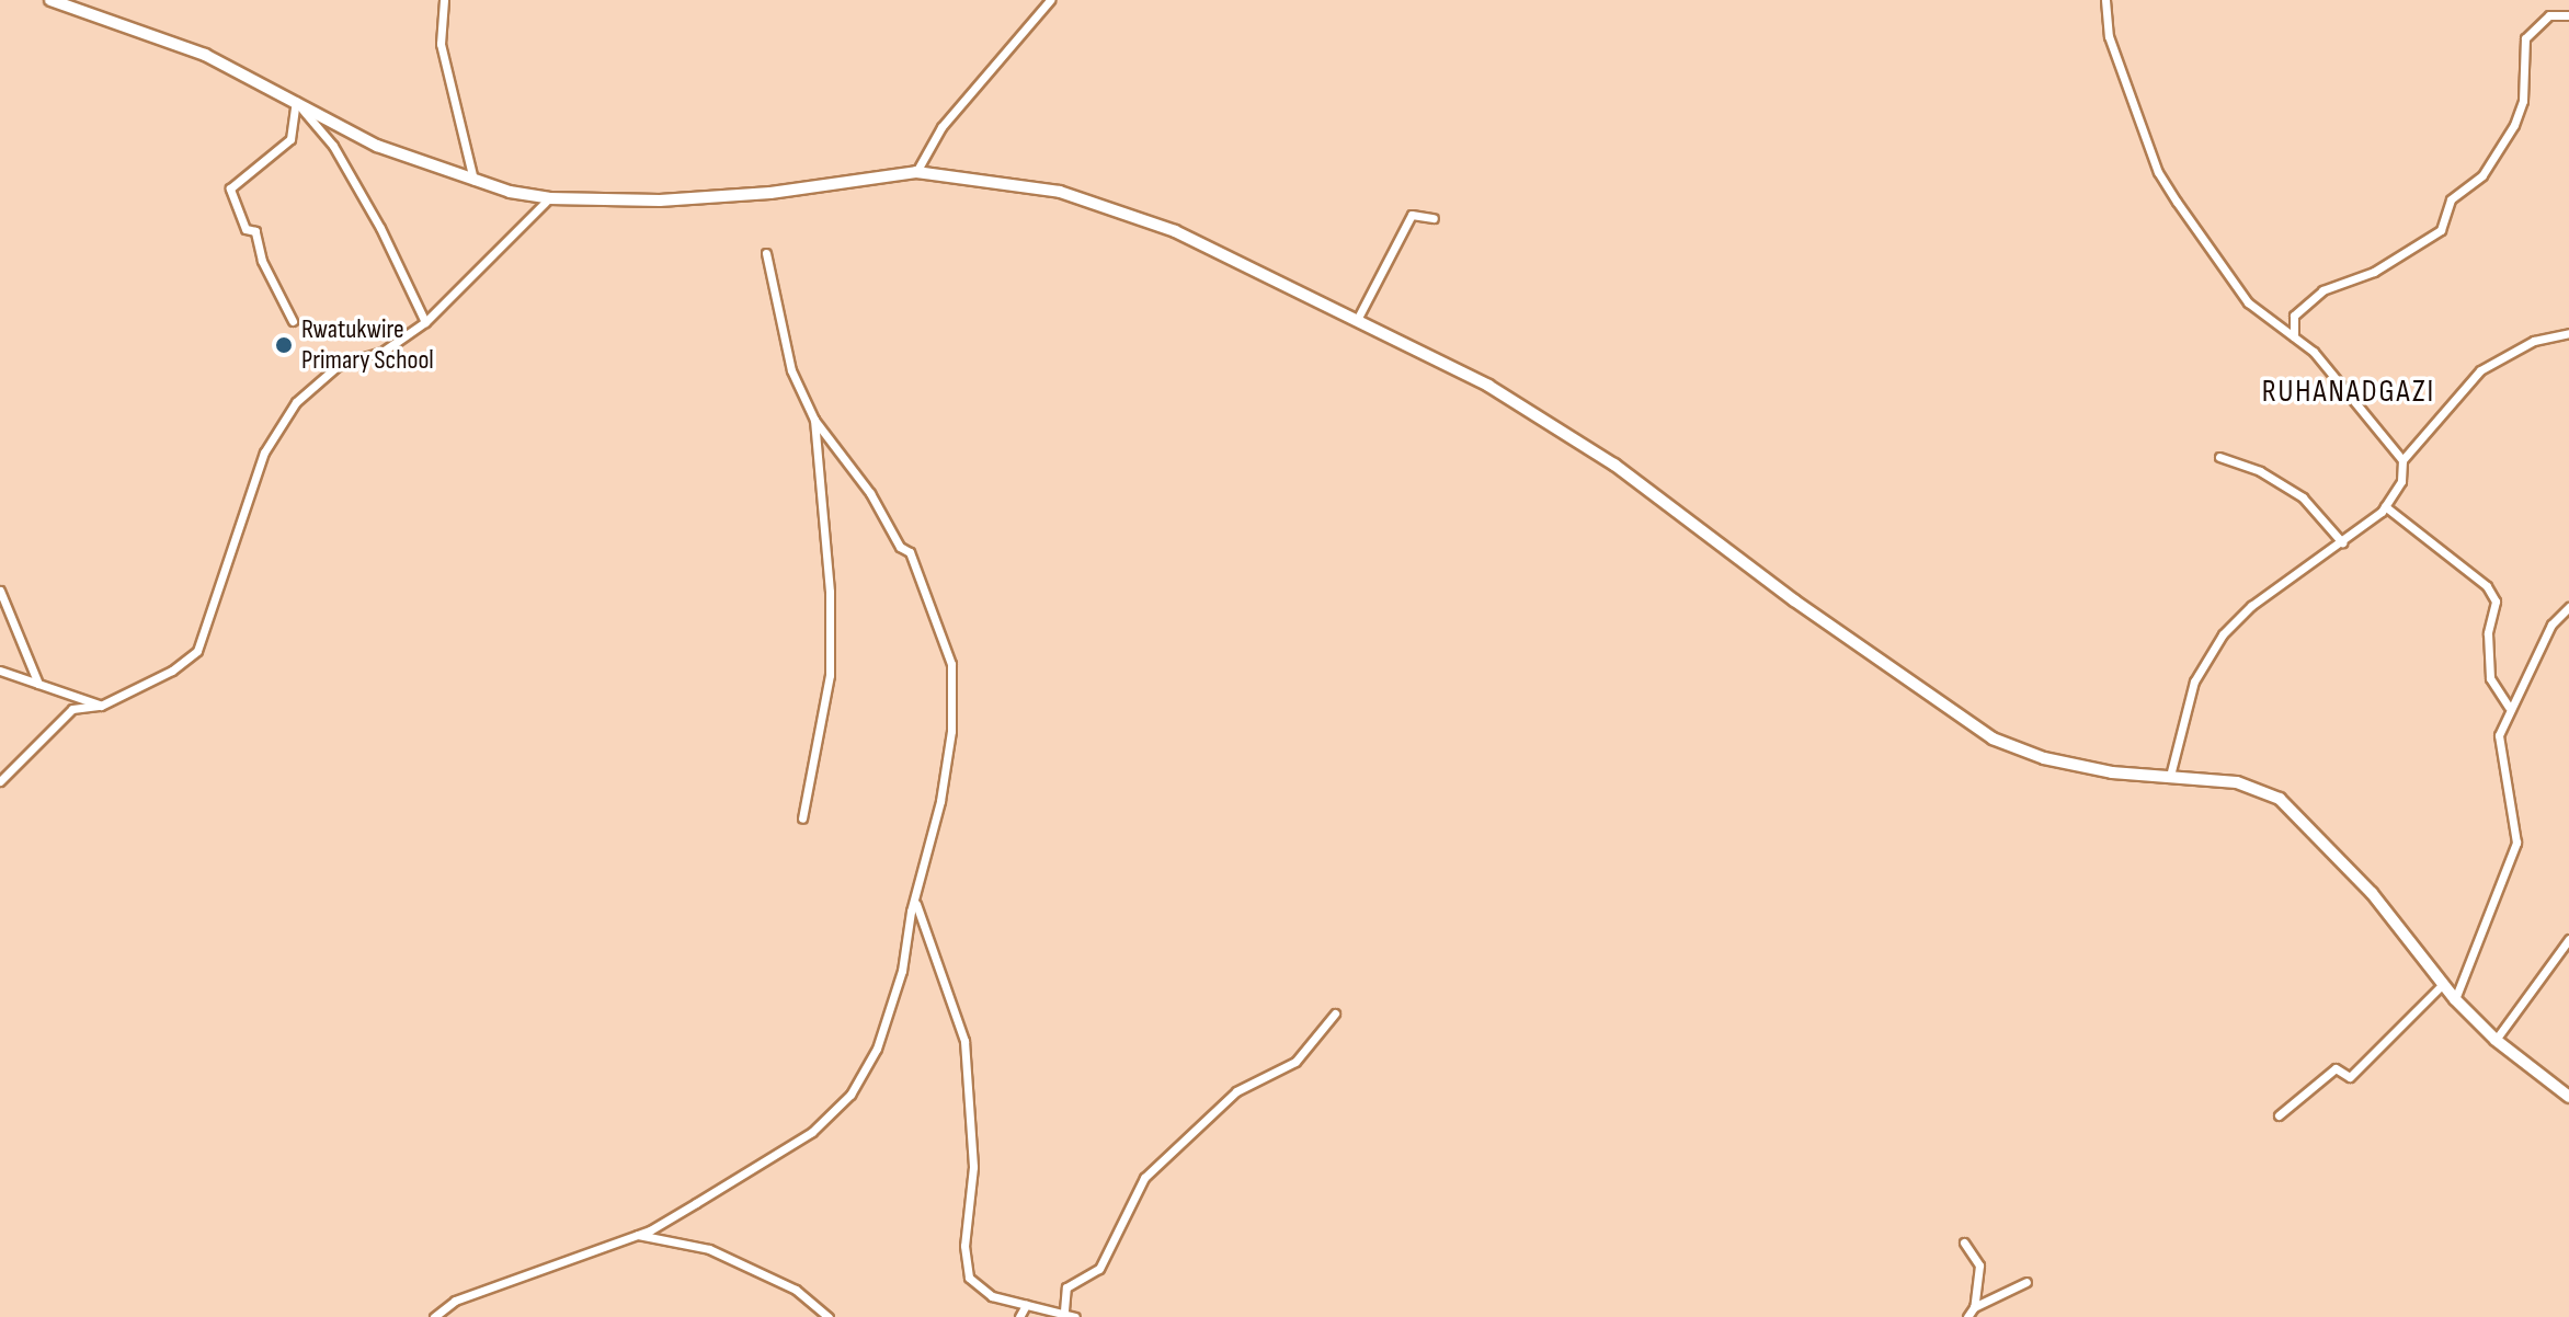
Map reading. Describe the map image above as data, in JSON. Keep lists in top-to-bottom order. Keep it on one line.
{"districts":["RUHANADGAZI"],"places":["Rwatukwire Primary School"]}
